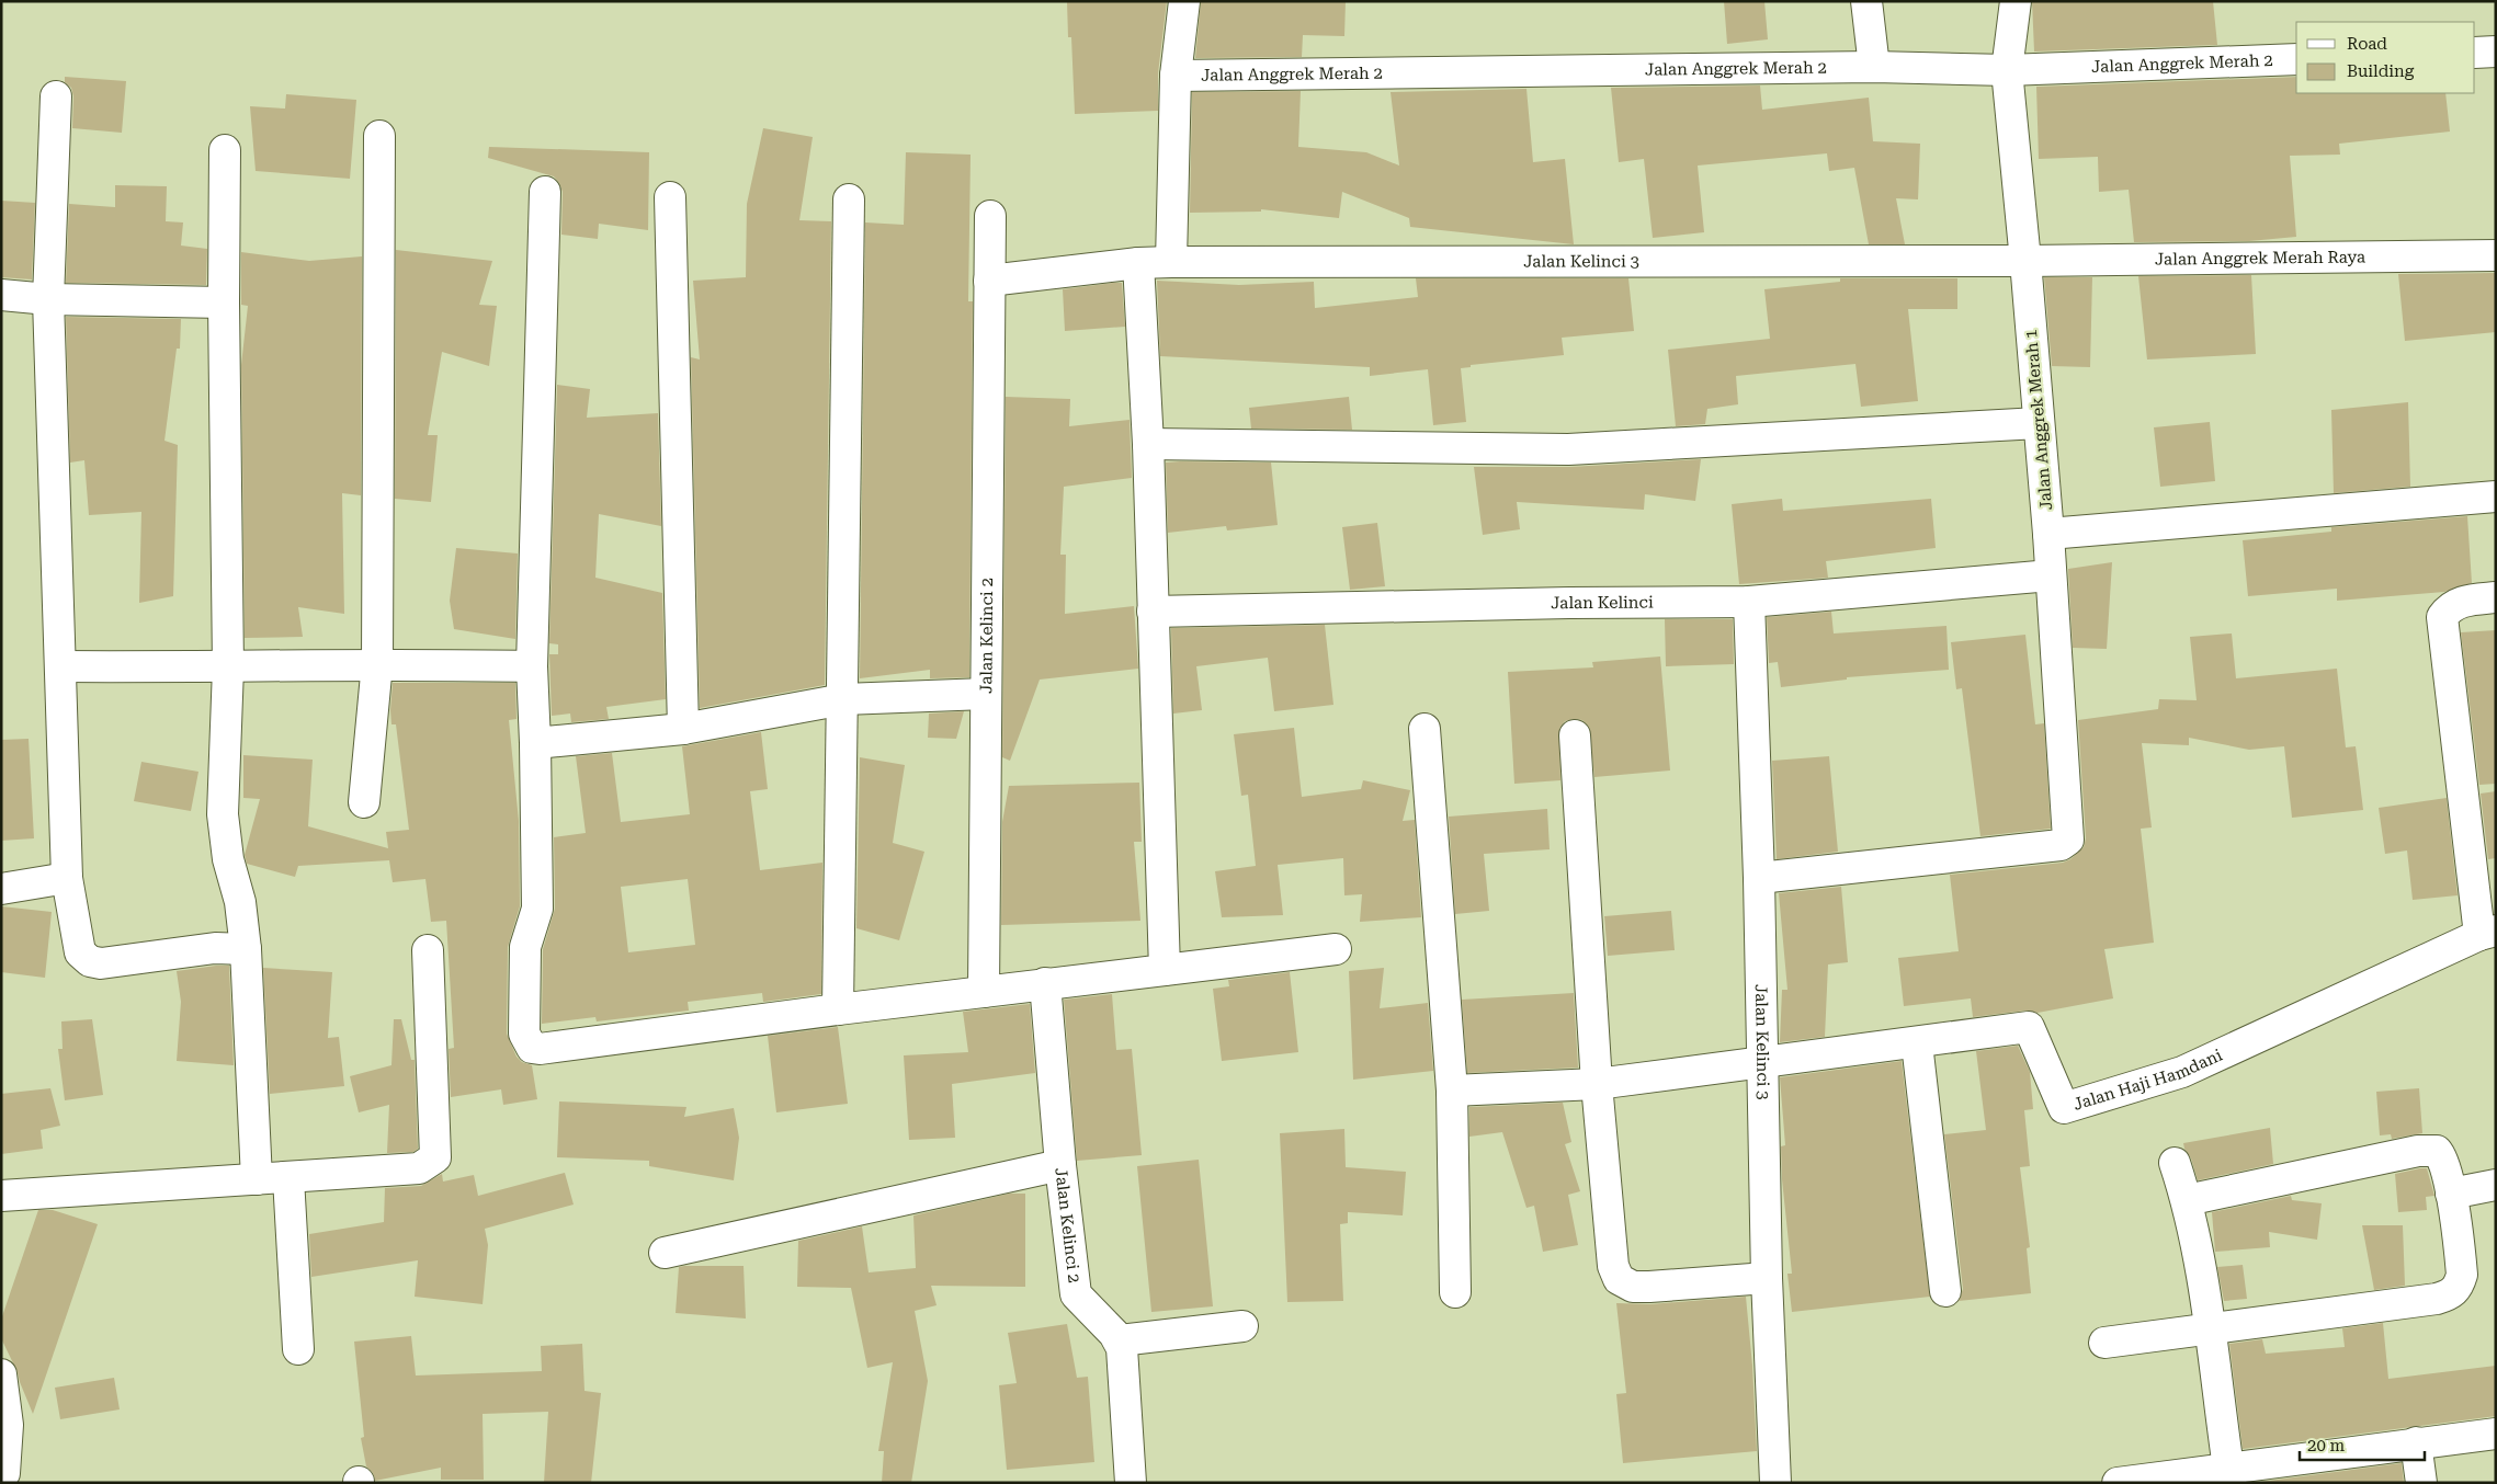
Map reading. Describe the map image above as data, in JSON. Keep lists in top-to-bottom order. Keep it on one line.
{"streets":{"street":["Jalan Anggrek Merah 2","Jalan Anggrek Merah Raya","Jalan Kelinci 3","Jalan Anggrek Merah 1","Jalan Kelinci","Jalan Kelinci 2","Jalan Haji Hamdani"]},"crossings":[["Jalan Anggrek Merah 2","Jalan Anggrek Merah 1"],["Jalan Anggrek Merah Raya","Jalan Kelinci 3"],["Jalan Anggrek Merah Raya","Jalan Anggrek Merah 1"],["Jalan Kelinci 3","Jalan Anggrek Merah 1"],["Jalan Kelinci 3","Jalan Kelinci"],["Jalan Kelinci 3","Jalan Haji Hamdani"],["Jalan Anggrek Merah 1","Jalan Kelinci"]],"legend":["Road","Building"],"scale_bar":"20 m"}
